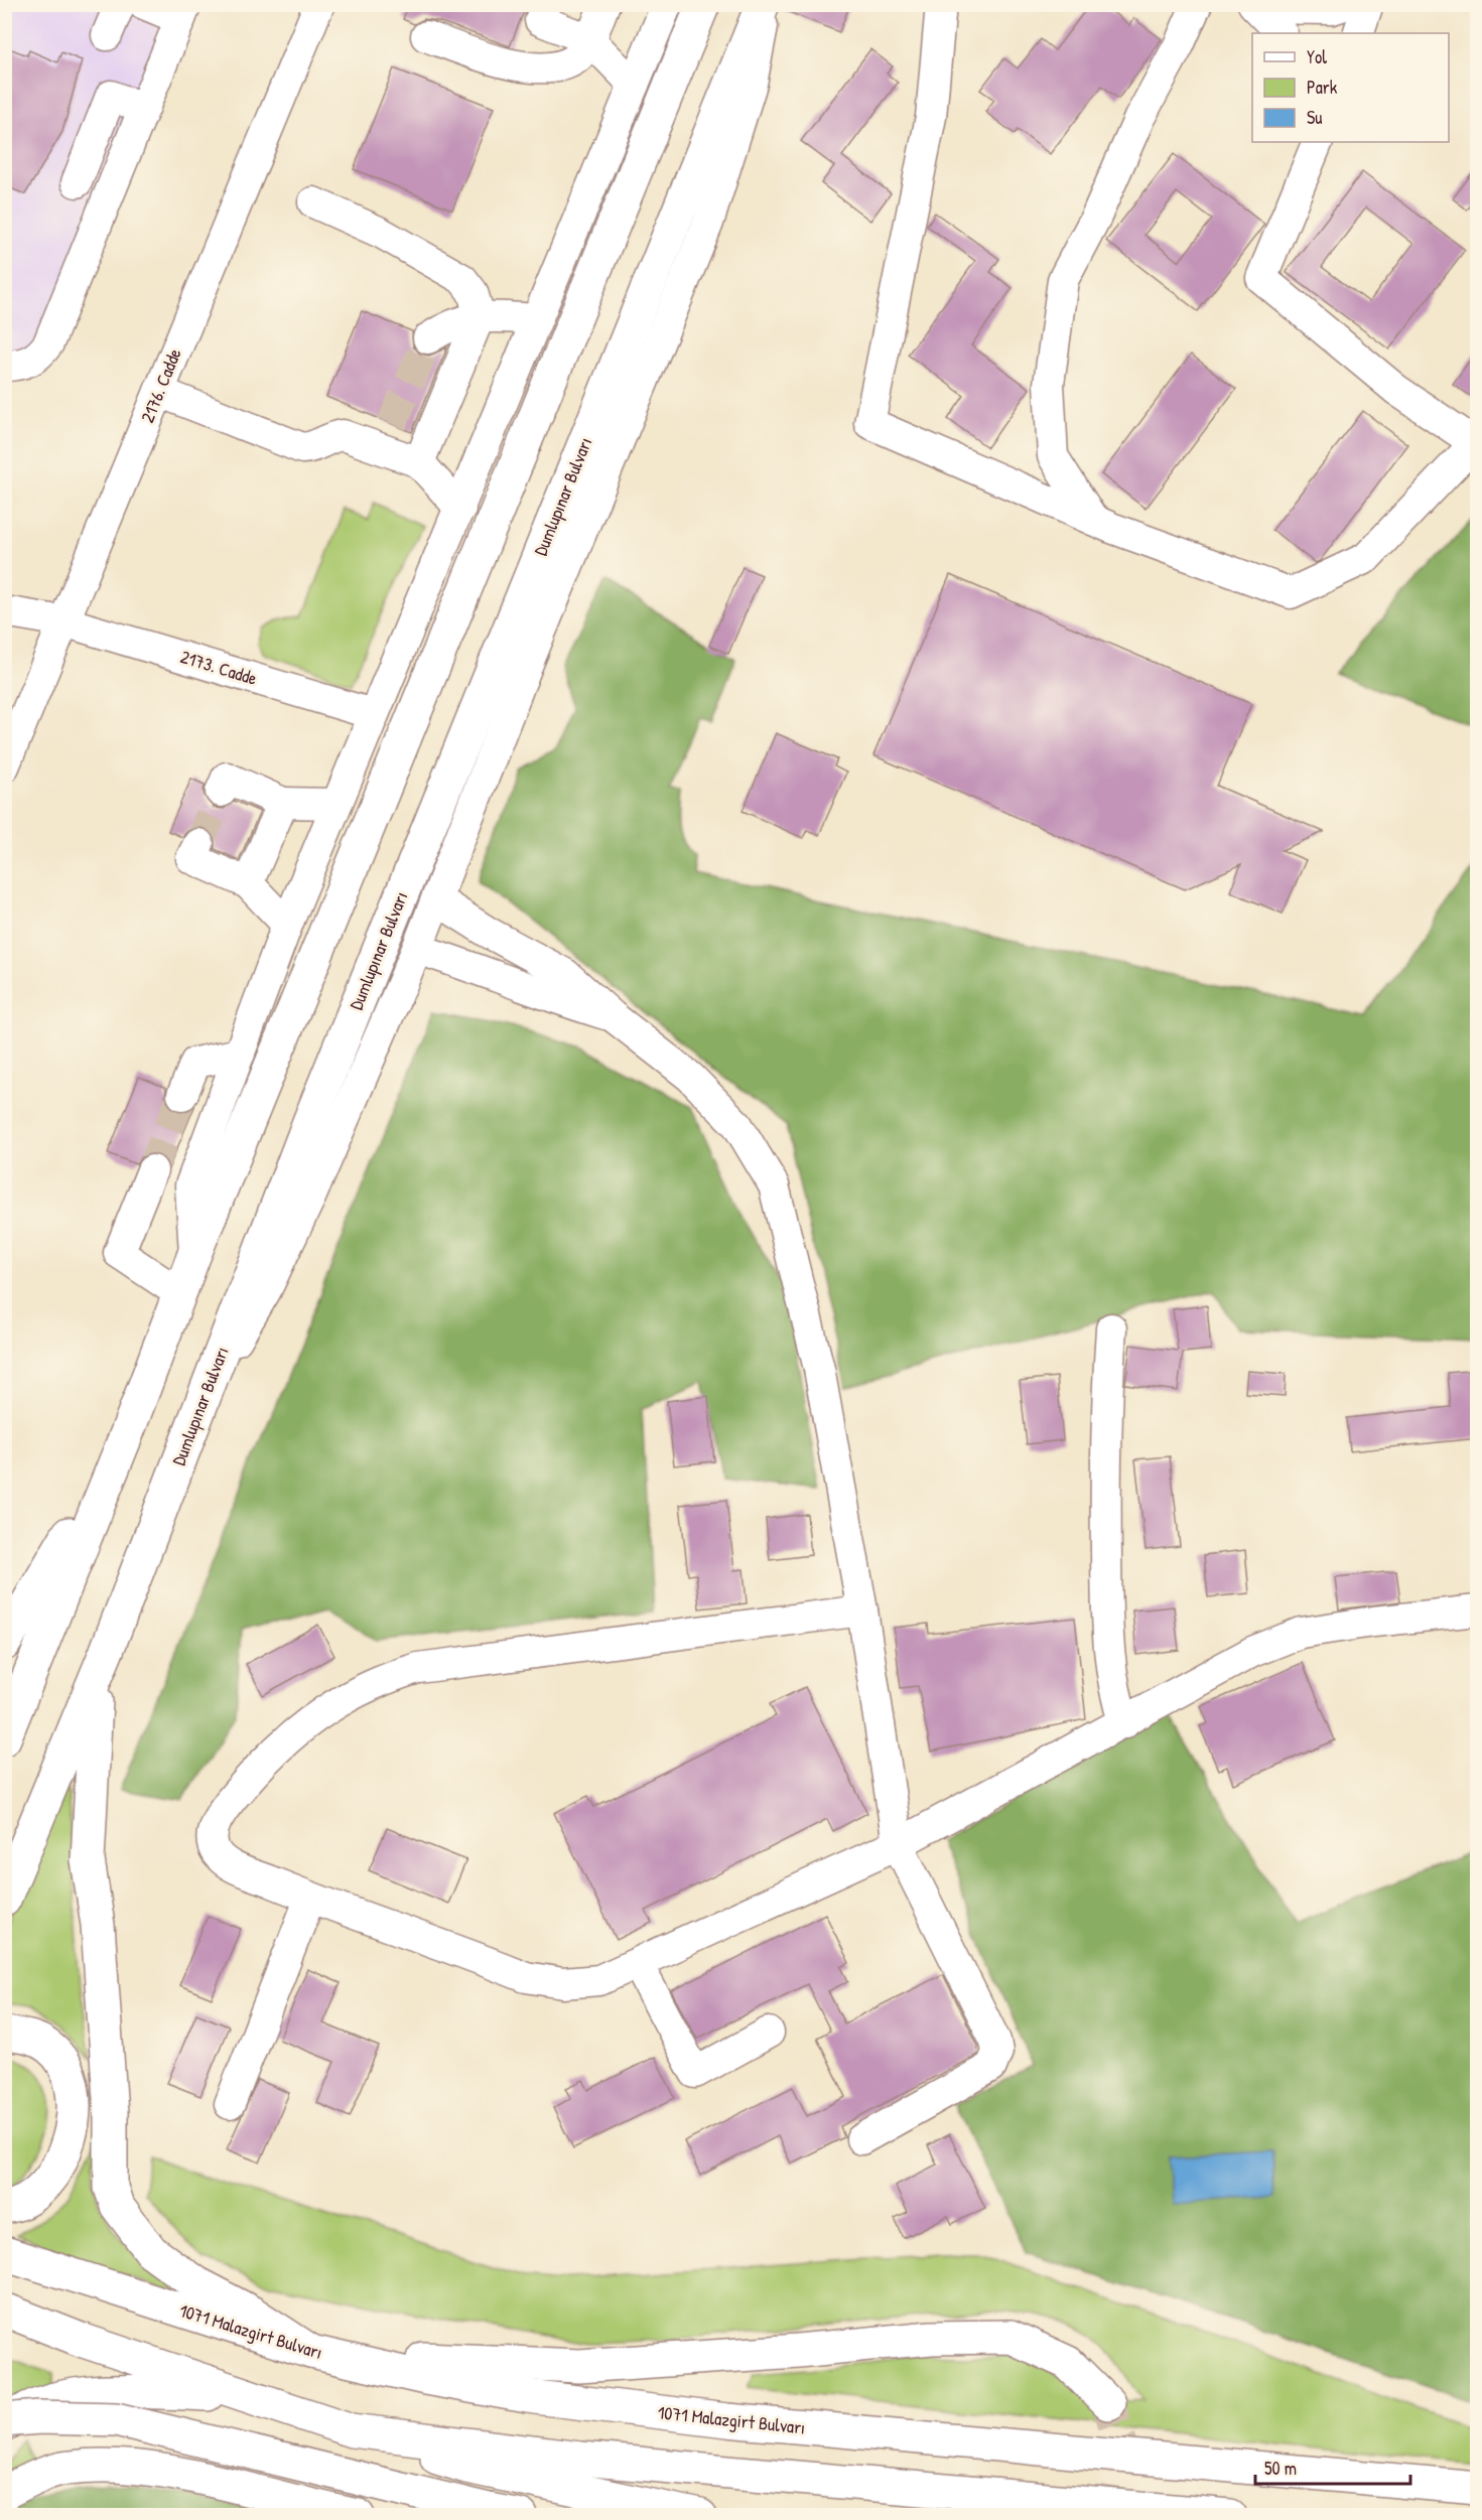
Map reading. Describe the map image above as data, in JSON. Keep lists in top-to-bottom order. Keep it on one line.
{"streets":{"main road":["Dumlupınar Bulvarı","1071 Malazgirt Bulvarı"],"street":["2176. Cadde","2173. Cadde"]},"crossings":[["2176. Cadde","2173. Cadde"]],"legend":["Yol","Park","Su"],"scale_bar":"50 m"}
